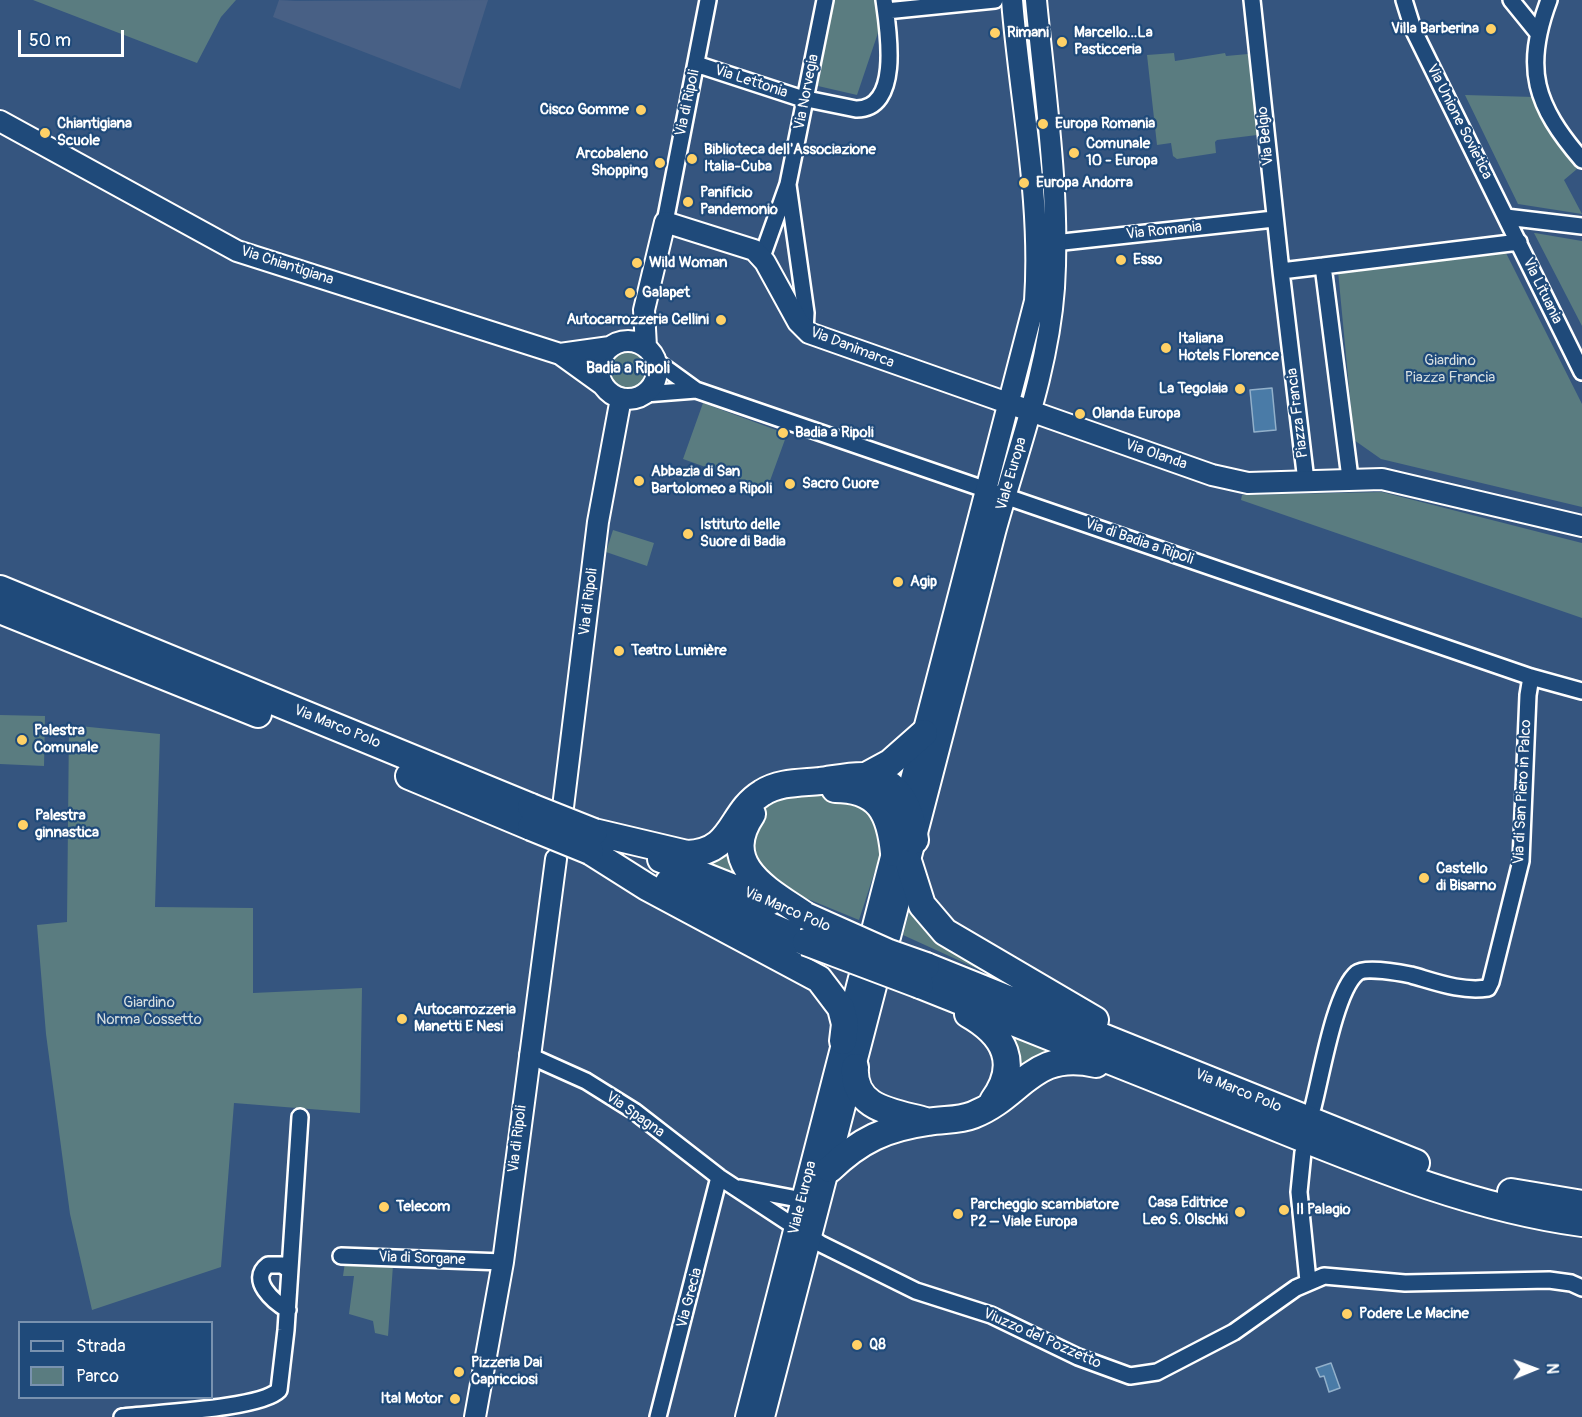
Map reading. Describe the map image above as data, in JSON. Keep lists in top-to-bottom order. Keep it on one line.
{"streets":{"highway":["Via Marco Polo"],"main road":["Via di Ripoli","Via Chiantigiana","Via Danimarca","Via Olanda","Viale Europa"],"street":["Via Lettonia","Via Norvegia","Via Unione Sovietica","Via Belgio","Via Romania","Via Lituania","Piazza Francia","Via di Badia a Ripoli","Via di San Piero in Palco","Via Spagna","Via di Sorgane","Via Grecia","Viuzzo del Pozzetto"]},"crossings":[["Via Lettonia","Via Norvegia"],["Via Lettonia","Via di Ripoli"],["Via Norvegia","Via Danimarca"],["Via di Ripoli","Via Chiantigiana"],["Via di Ripoli","Via di Badia a Ripoli"],["Via di Ripoli","Via Spagna"],["Via di Ripoli","Via di Sorgane"],["Via Unione Sovietica","Via Lituania"],["Via Belgio","Via Romania"],["Via Belgio","Piazza Francia"],["Via Romania","Viale Europa"],["Via Chiantigiana","Via di Badia a Ripoli"],["Via Danimarca","Via Olanda"],["Via Danimarca","Viale Europa"],["Piazza Francia","Via Olanda"],["Via Olanda","Viale Europa"],["Viale Europa","Via di Badia a Ripoli"],["Viale Europa","Via Spagna"],["Viale Europa","Viuzzo del Pozzetto"],["Via di Badia a Ripoli","Via di San Piero in Palco"],["Via Spagna","Via Grecia"],["Via Spagna","Viuzzo del Pozzetto"]],"districts":["Badia a Ripoli"],"parks":["Giardino Piazza Francia","Giardino Norma Cossetto"],"places":["Villa Barberina","Rimani","Marcello...La Pasticceria","Cisco Gomme","Europa Romania","Chiantigiana Scuole","Comunale 10 - Europa","Biblioteca dell'Associazione Italia-Cuba","Arcobaleno Shopping","Europa Andorra","Panificio Pandemonio","Esso","Wild Woman","Galapet","Autocarrozzeria Cellini","Italiana Hotels Florence","La Tegolaia","Olanda Europa","Badia a Ripoli","Abbazia di San Bartolomeo a Ripoli","Sacro Cuore","Istituto delle Suore di Badia","Agip","Teatro Lumière","Palestra Comunale","Palestra ginnastica","Castello di Bisarno","Autocarrozzeria Manetti E Nesi","Telecom","Il Palagio","Casa Editrice Leo S. Olschki","Parcheggio scambiatore P2 – Viale Europa","Podere Le Macine","Q8","Pizzeria Dai Capricciosi","Ital Motor"],"legend":["Strada","Parco"],"scale_bar":"50 m","north":"right"}
